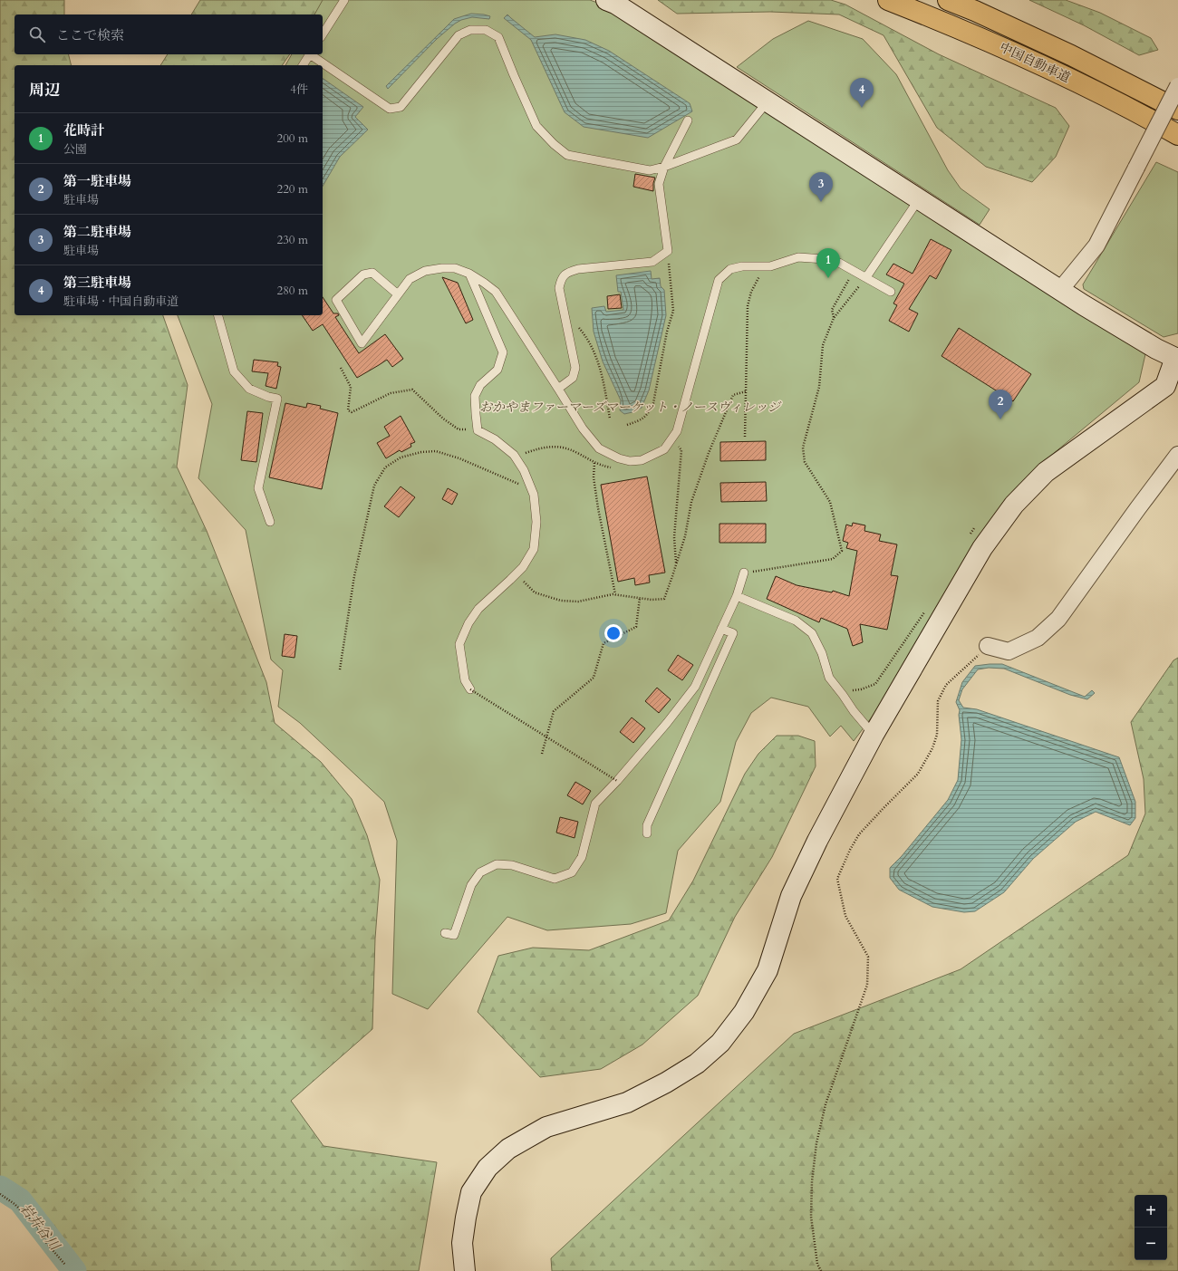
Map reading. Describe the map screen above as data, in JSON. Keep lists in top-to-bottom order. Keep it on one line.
{"streets":{"highway":["中国自動車道"]},"water":["岩井谷川"],"parks":["おかやまファーマーズマーケット・ノースヴィレッジ"],"page":{"search":"ここで検索","heading":["周辺","4件"],"pins":["4","3","1","2"],"list":[{"mark":"1","name":"花時計","note":"公園","value":"200 m"},{"mark":"2","name":"第一駐車場","note":"駐車場","value":"220 m"},{"mark":"3","name":"第二駐車場","note":"駐車場","value":"230 m"},{"mark":"4","name":"第三駐車場","note":"駐車場 · 中国自動車道","value":"280 m"}],"map_buttons":["+","−"]}}
